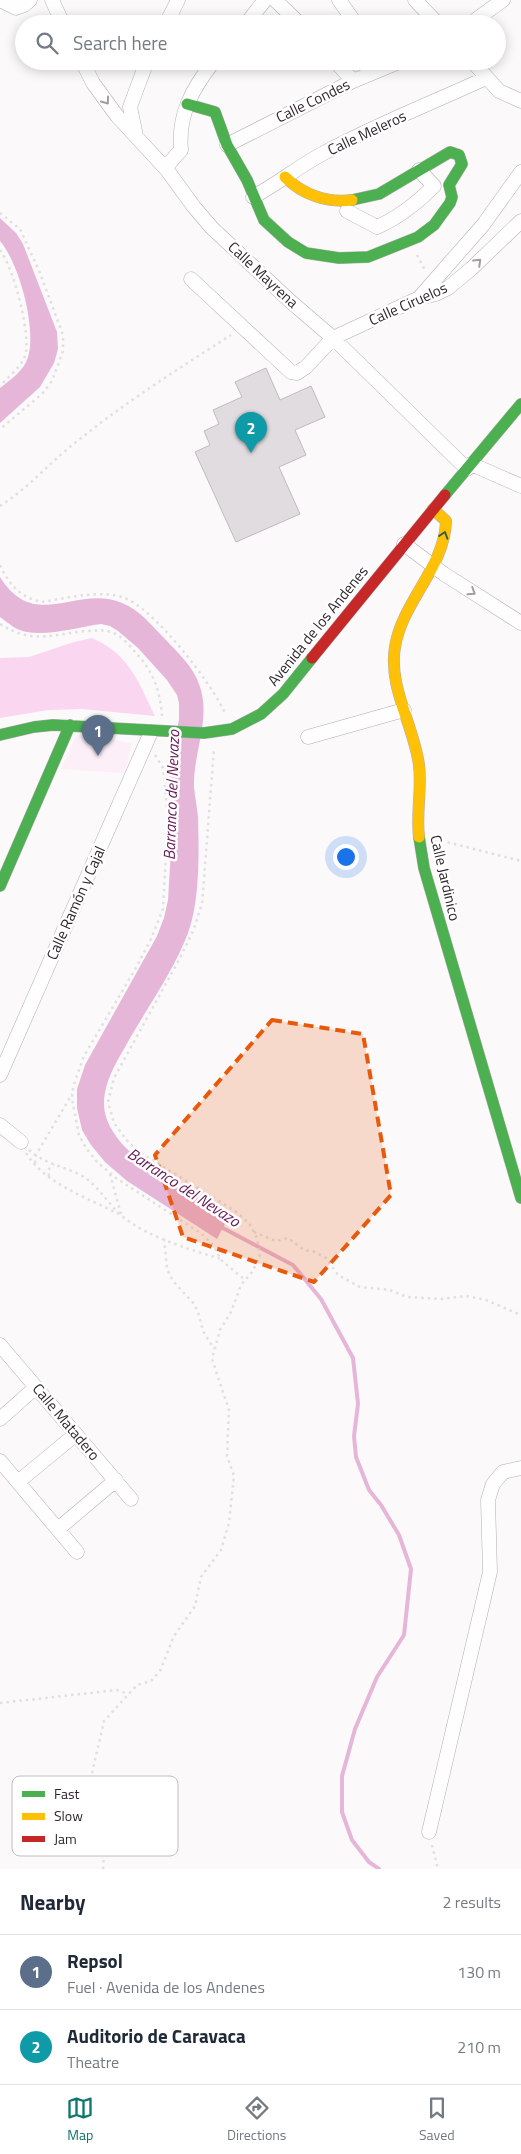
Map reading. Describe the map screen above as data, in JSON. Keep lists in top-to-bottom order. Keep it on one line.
{"streets":{"street":["Calle Condes","Calle Meleros","Calle Mayrena","Calle Ciruelos","Avenida de los Andenes","Calle Jardinico","Calle Ramón y Cajal","Calle Matadero"]},"crossings":[["Calle Mayrena","Calle Ciruelos"],["Calle Mayrena","Avenida de los Andenes"],["Avenida de los Andenes","Calle Jardinico"],["Avenida de los Andenes","Calle Ramón y Cajal"]],"water":["Barranco del Nevazo"],"legend":["Fast","Slow","Jam"],"page":{"search":"Search here","pins":["2","1"],"heading":["Nearby","2 results"],"list":[{"mark":"1","name":"Repsol","note":"Fuel · Avenida de los Andenes","value":"130 m"},{"mark":"2","name":"Auditorio de Caravaca","note":"Theatre","value":"210 m"}],"nav":["Map","Directions","Saved"]}}
